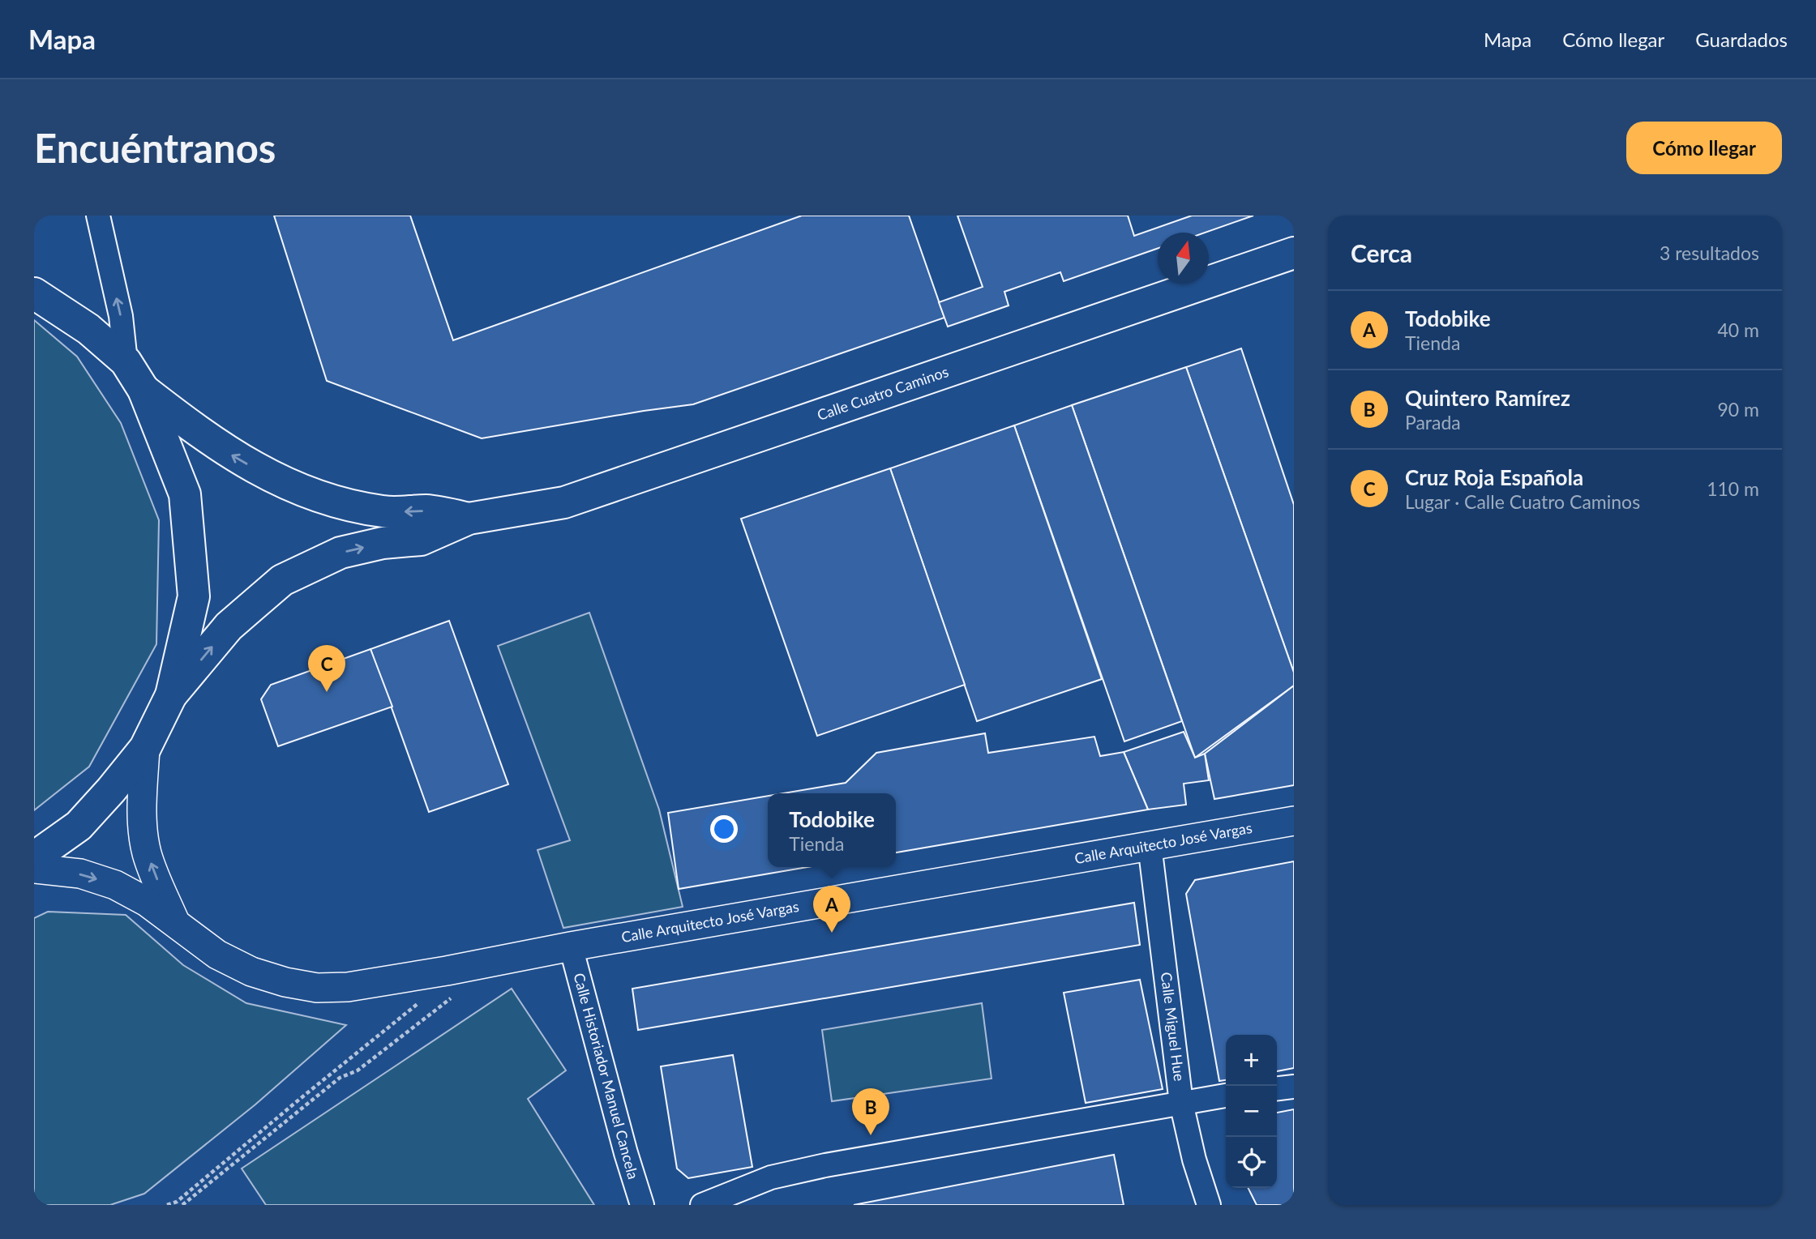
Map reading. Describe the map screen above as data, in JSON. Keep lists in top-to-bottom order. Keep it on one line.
{"streets":{"main road":["Calle Cuatro Caminos"],"street":["Calle Arquitecto José Vargas","Calle Miguel Hue","Calle Historiador Manuel Cancela"]},"crossings":[["Calle Arquitecto José Vargas","Calle Miguel Hue"],["Calle Arquitecto José Vargas","Calle Historiador Manuel Cancela"]],"north":"top","page":{"header":"Mapa","nav":["Mapa","Cómo llegar","Guardados"],"buttons":"Cómo llegar","title":"Encuéntranos","heading":["Cerca","3 resultados"],"list":[{"mark":"A","name":"Todobike","note":"Tienda","value":"40 m"},{"mark":"B","name":"Quintero Ramírez","note":"Parada","value":"90 m"},{"mark":"C","name":"Cruz Roja Española","note":"Lugar · Calle Cuatro Caminos","value":"110 m"}],"pins":["C","A","B"],"popup":["Todobike","Tienda"],"map_buttons":["+","−"]}}
